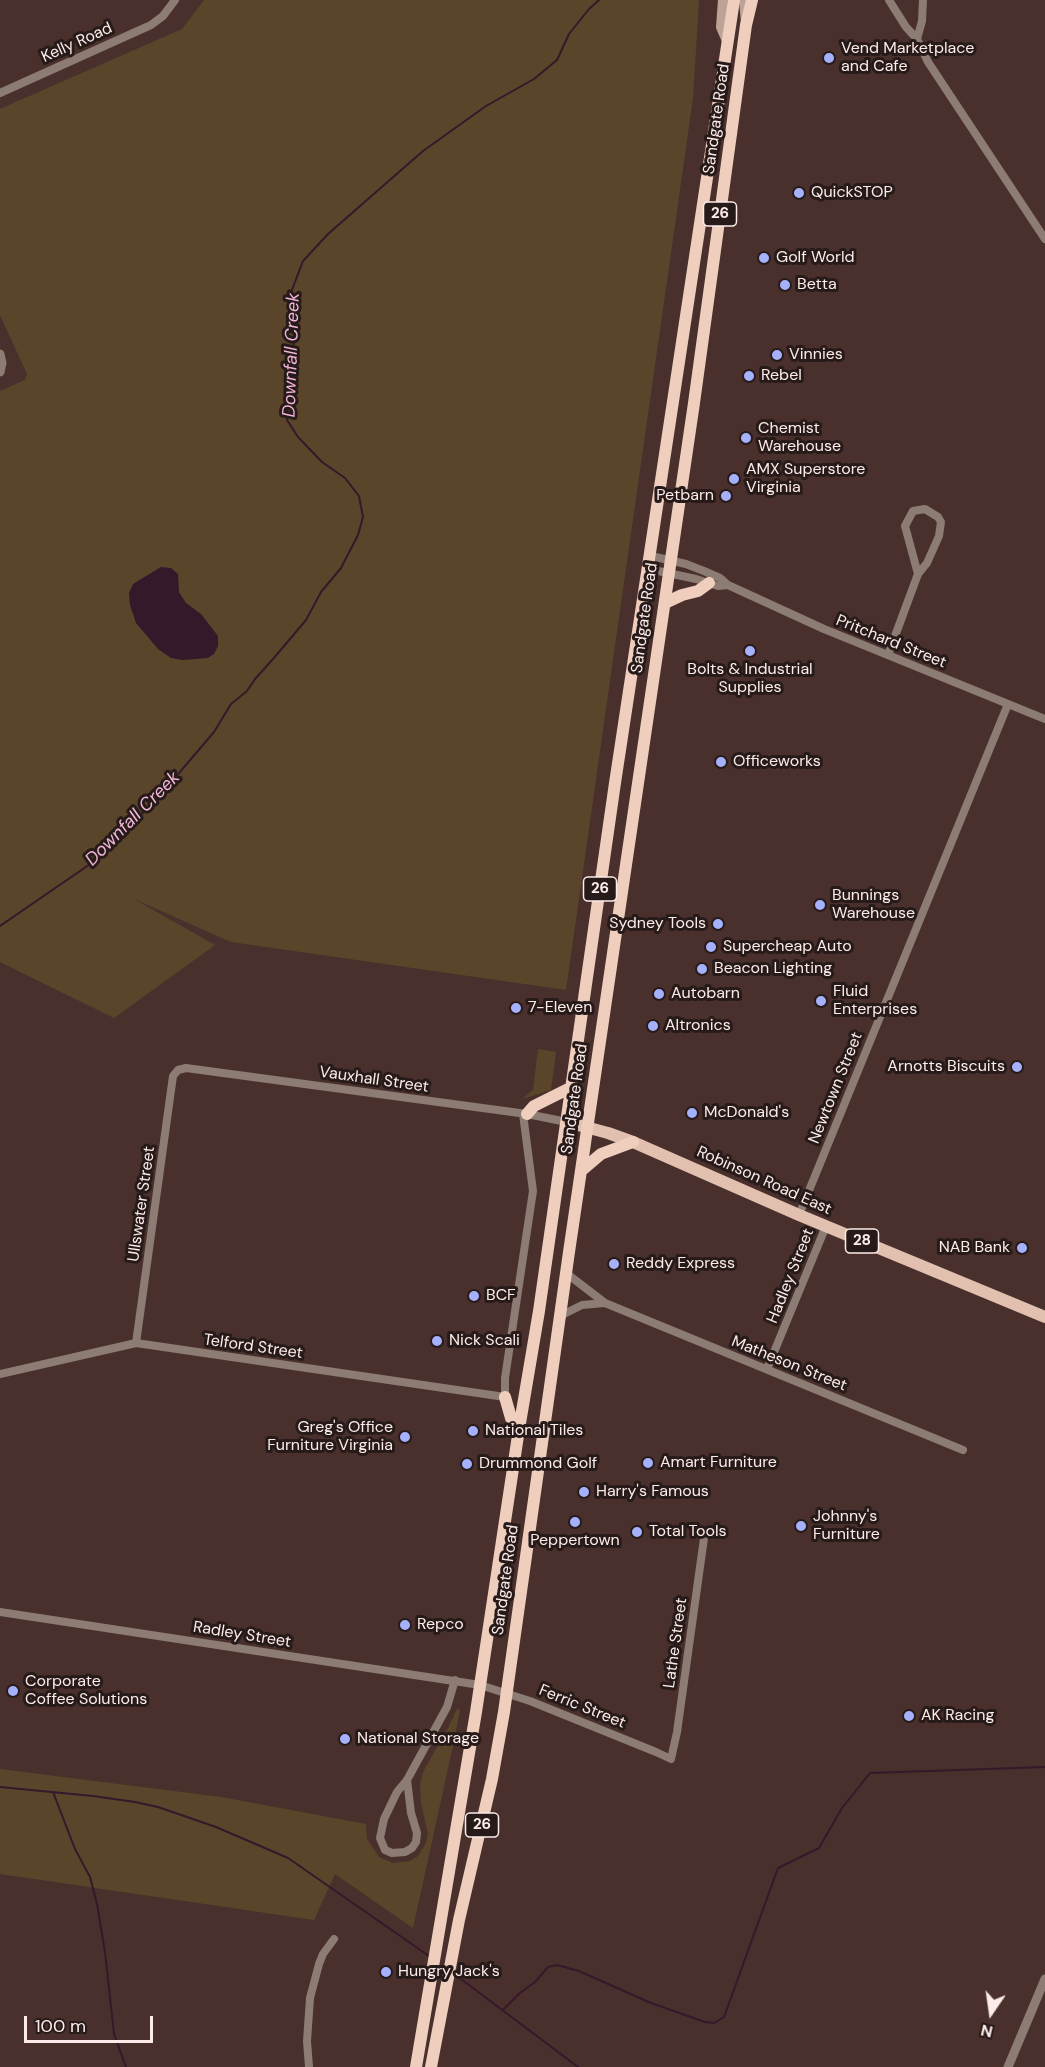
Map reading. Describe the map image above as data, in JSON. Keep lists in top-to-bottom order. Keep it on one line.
{"streets":{"highway":["Sandgate Road","26"],"main road":["Robinson Road East","28"],"street":["Kelly Road","Pritchard Street","Vauxhall Street","Newtown Street","Ullswater Street","Hadley Street","Telford Street","Matheson Street","Radley Street","Lathe Street","Ferric Street"]},"crossings":[["Sandgate Road","Pritchard Street"],["Sandgate Road","Vauxhall Street"],["Sandgate Road","Robinson Road East"],["Sandgate Road","Matheson Street"],["Sandgate Road","Radley Street"],["Sandgate Road","Ferric Street"],["Pritchard Street","Newtown Street"],["Vauxhall Street","Robinson Road East"],["Vauxhall Street","Ullswater Street"],["Newtown Street","Robinson Road East"],["Robinson Road East","Hadley Street"],["Ullswater Street","Telford Street"],["Hadley Street","Matheson Street"],["Radley Street","Ferric Street"],["Lathe Street","Ferric Street"]],"water":["Downfall Creek"],"places":["Vend Marketplace and Cafe","QuickSTOP","Golf World","Betta","Vinnies","Rebel","Chemist Warehouse","AMX Superstore Virginia","Petbarn","Bolts & Industrial Supplies","Officeworks","Bunnings Warehouse","Sydney Tools","Supercheap Auto","Beacon Lighting","Autobarn","Fluid Enterprises","7-Eleven","Altronics","Arnotts Biscuits","McDonald's","NAB Bank","Reddy Express","BCF","Nick Scali","National Tiles","Greg's Office Furniture Virginia","Amart Furniture","Drummond Golf","Harry's Famous","Peppertown","Johnny's Furniture","Total Tools","Repco","Corporate Coffee Solutions","AK Racing","National Storage","Hungry Jack's"],"scale_bar":"100 m","north":"bottom"}
